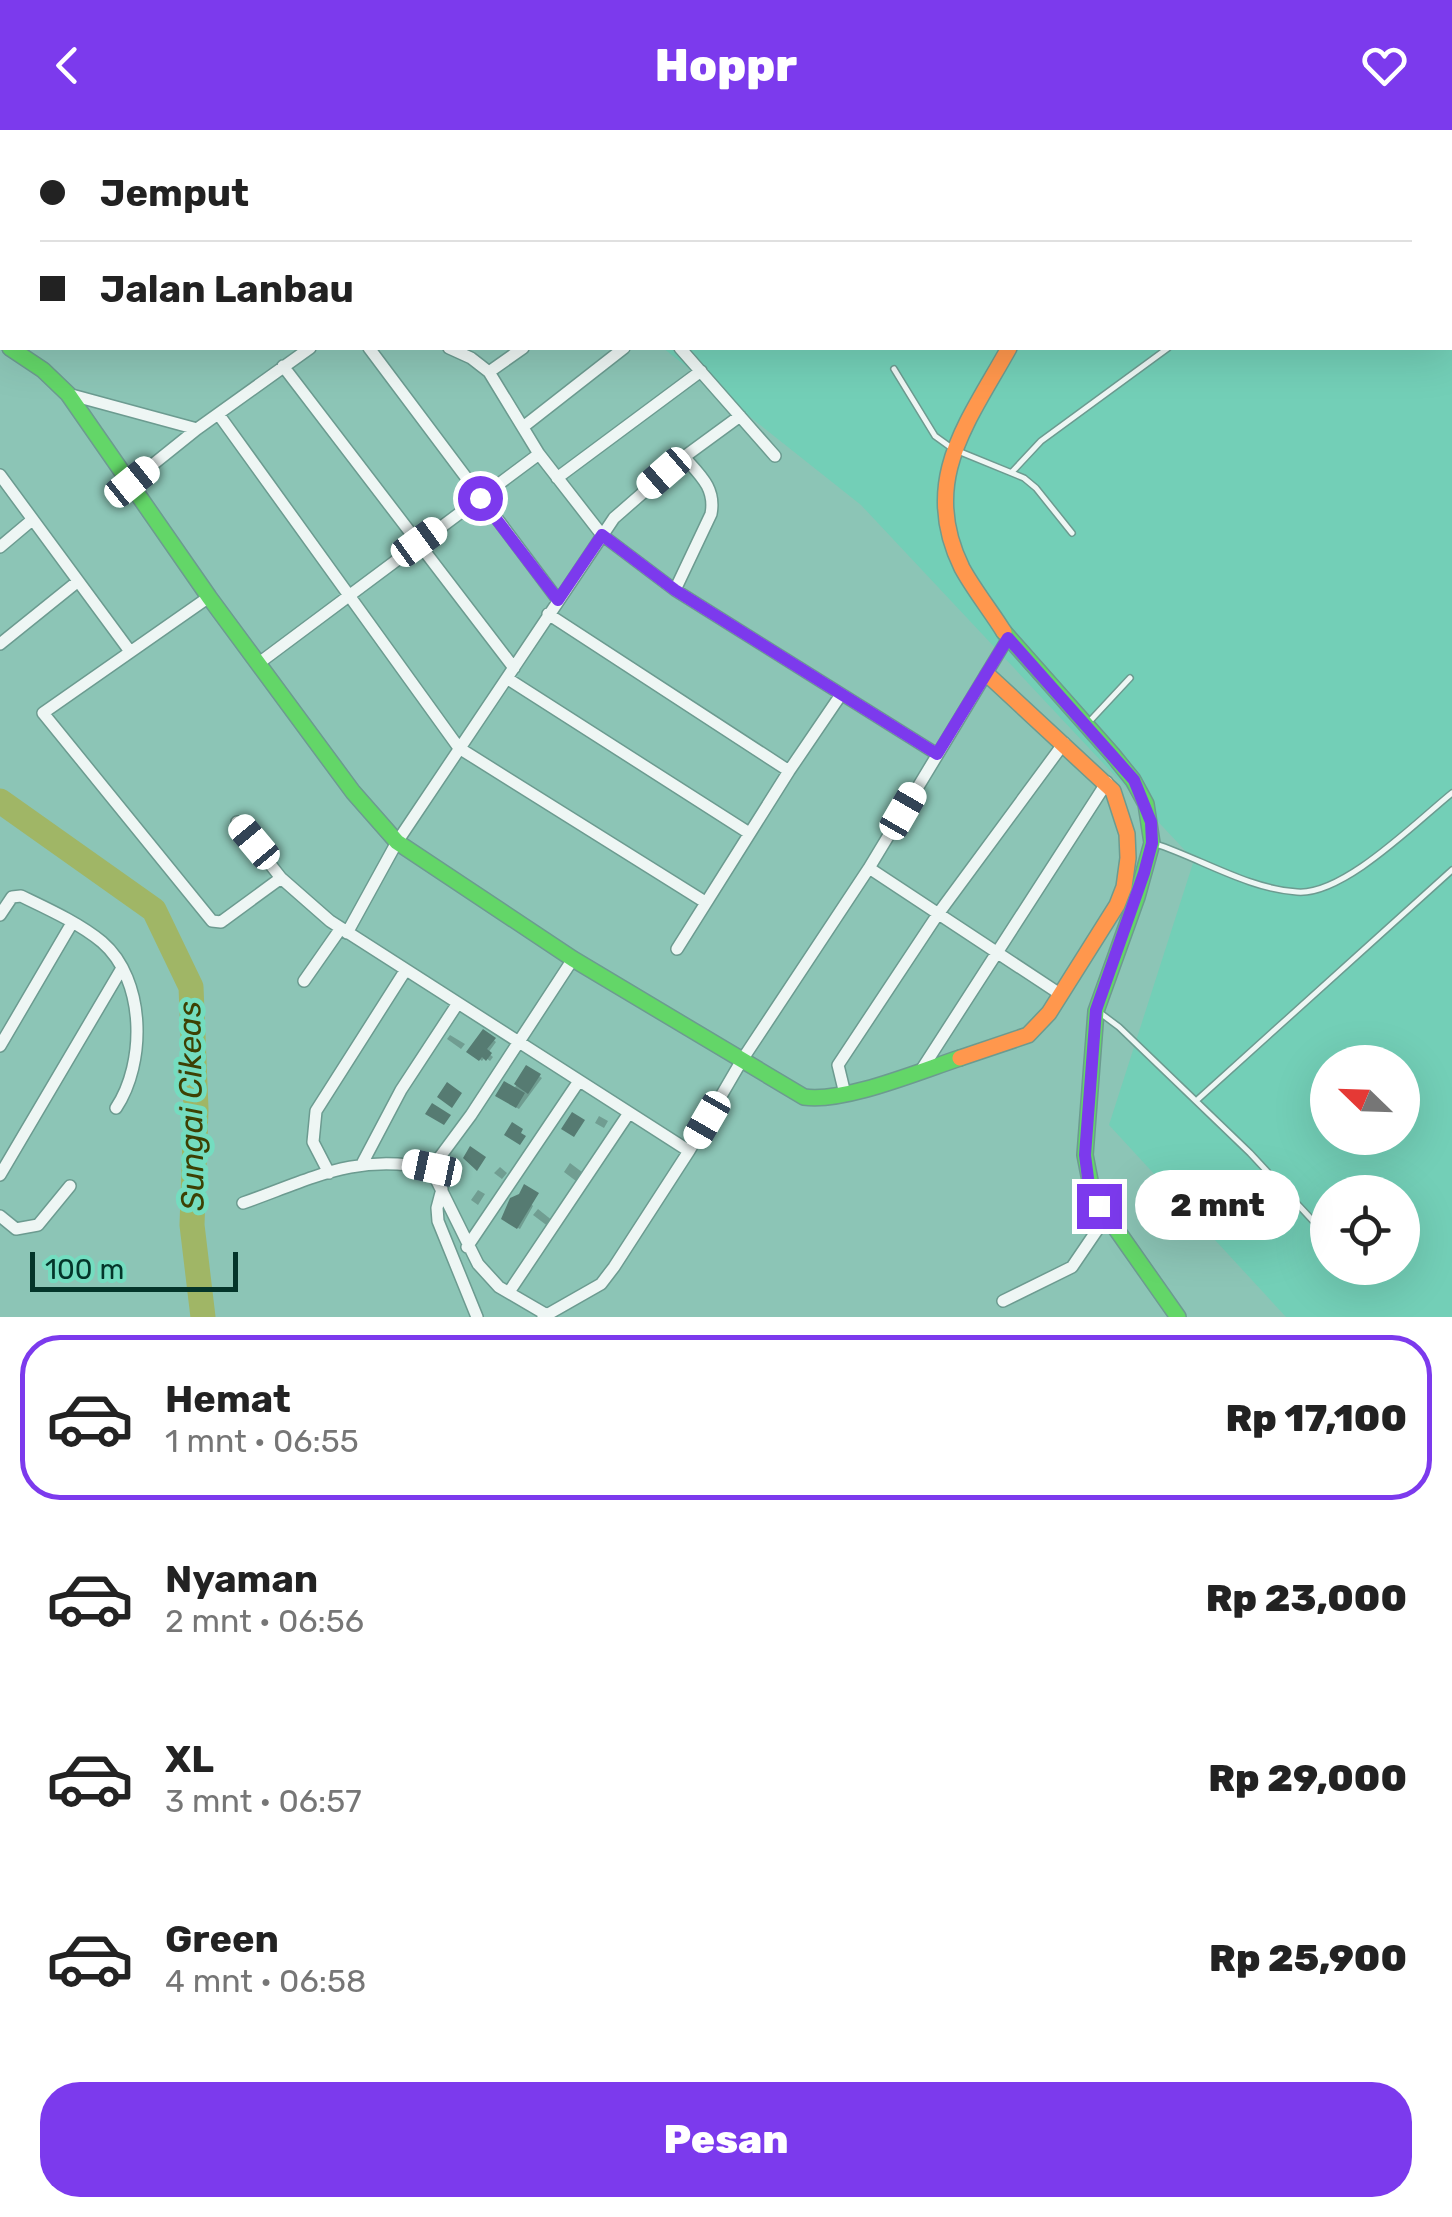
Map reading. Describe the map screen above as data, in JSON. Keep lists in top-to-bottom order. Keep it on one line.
{"water":["Sungai Cikeas"],"scale_bar":"100 m","north":"top left","page":{"header":"Hoppr","banner":["Jemput","Jalan Lanbau"],"bubble":"2 mnt","scale":"100 m","list":[{"name":"Hemat","note":"1 mnt · 06:55","value":"Rp 17,100"},{"name":"Nyaman","note":"2 mnt · 06:56","value":"Rp 23,000"},{"name":"XL","note":"3 mnt · 06:57","value":"Rp 29,000"},{"name":"Green","note":"4 mnt · 06:58","value":"Rp 25,900"}],"buttons":"Pesan"}}
